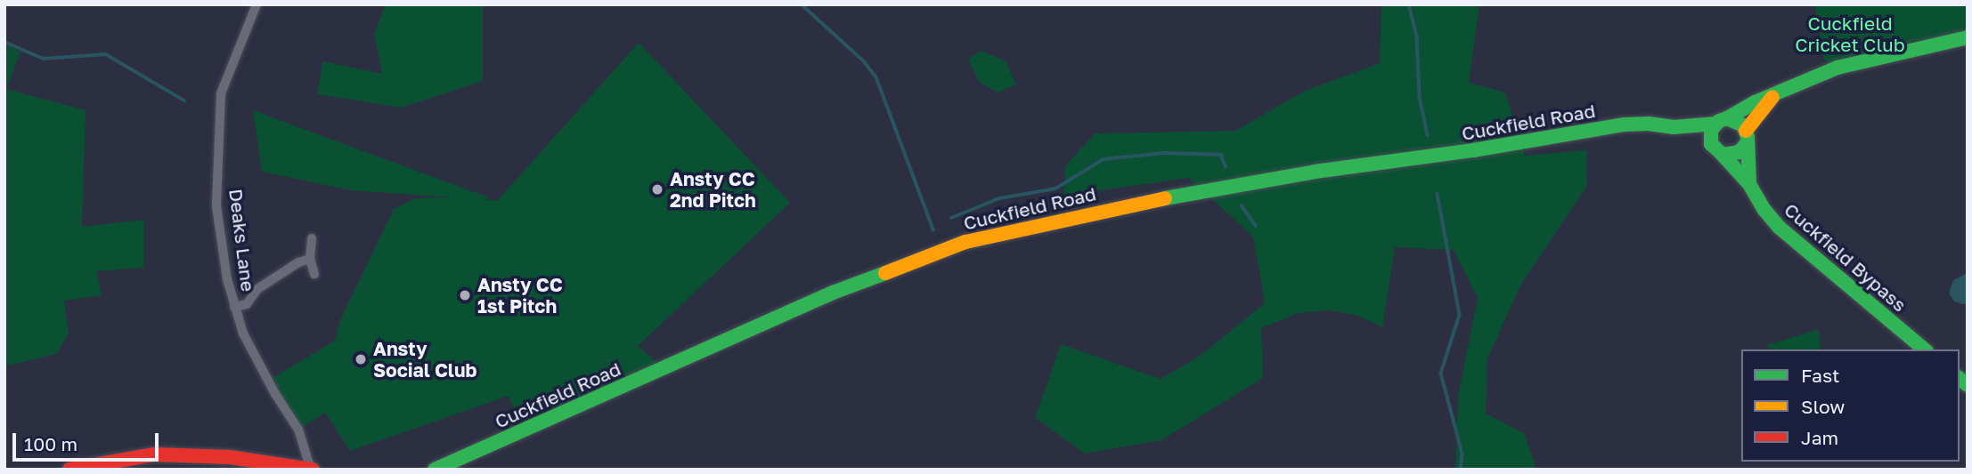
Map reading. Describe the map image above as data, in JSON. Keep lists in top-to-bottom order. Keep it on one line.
{"streets":{"main road":["Cuckfield Road","Cuckfield Bypass"],"street":["Deaks Lane"]},"crossings":[["Cuckfield Road","Cuckfield Bypass"]],"parks":["Cuckfield Cricket Club"],"places":["Ansty CC 2nd Pitch","Ansty CC 1st Pitch","Ansty Social Club"],"legend":["Fast","Slow","Jam"],"scale_bar":"100 m"}
